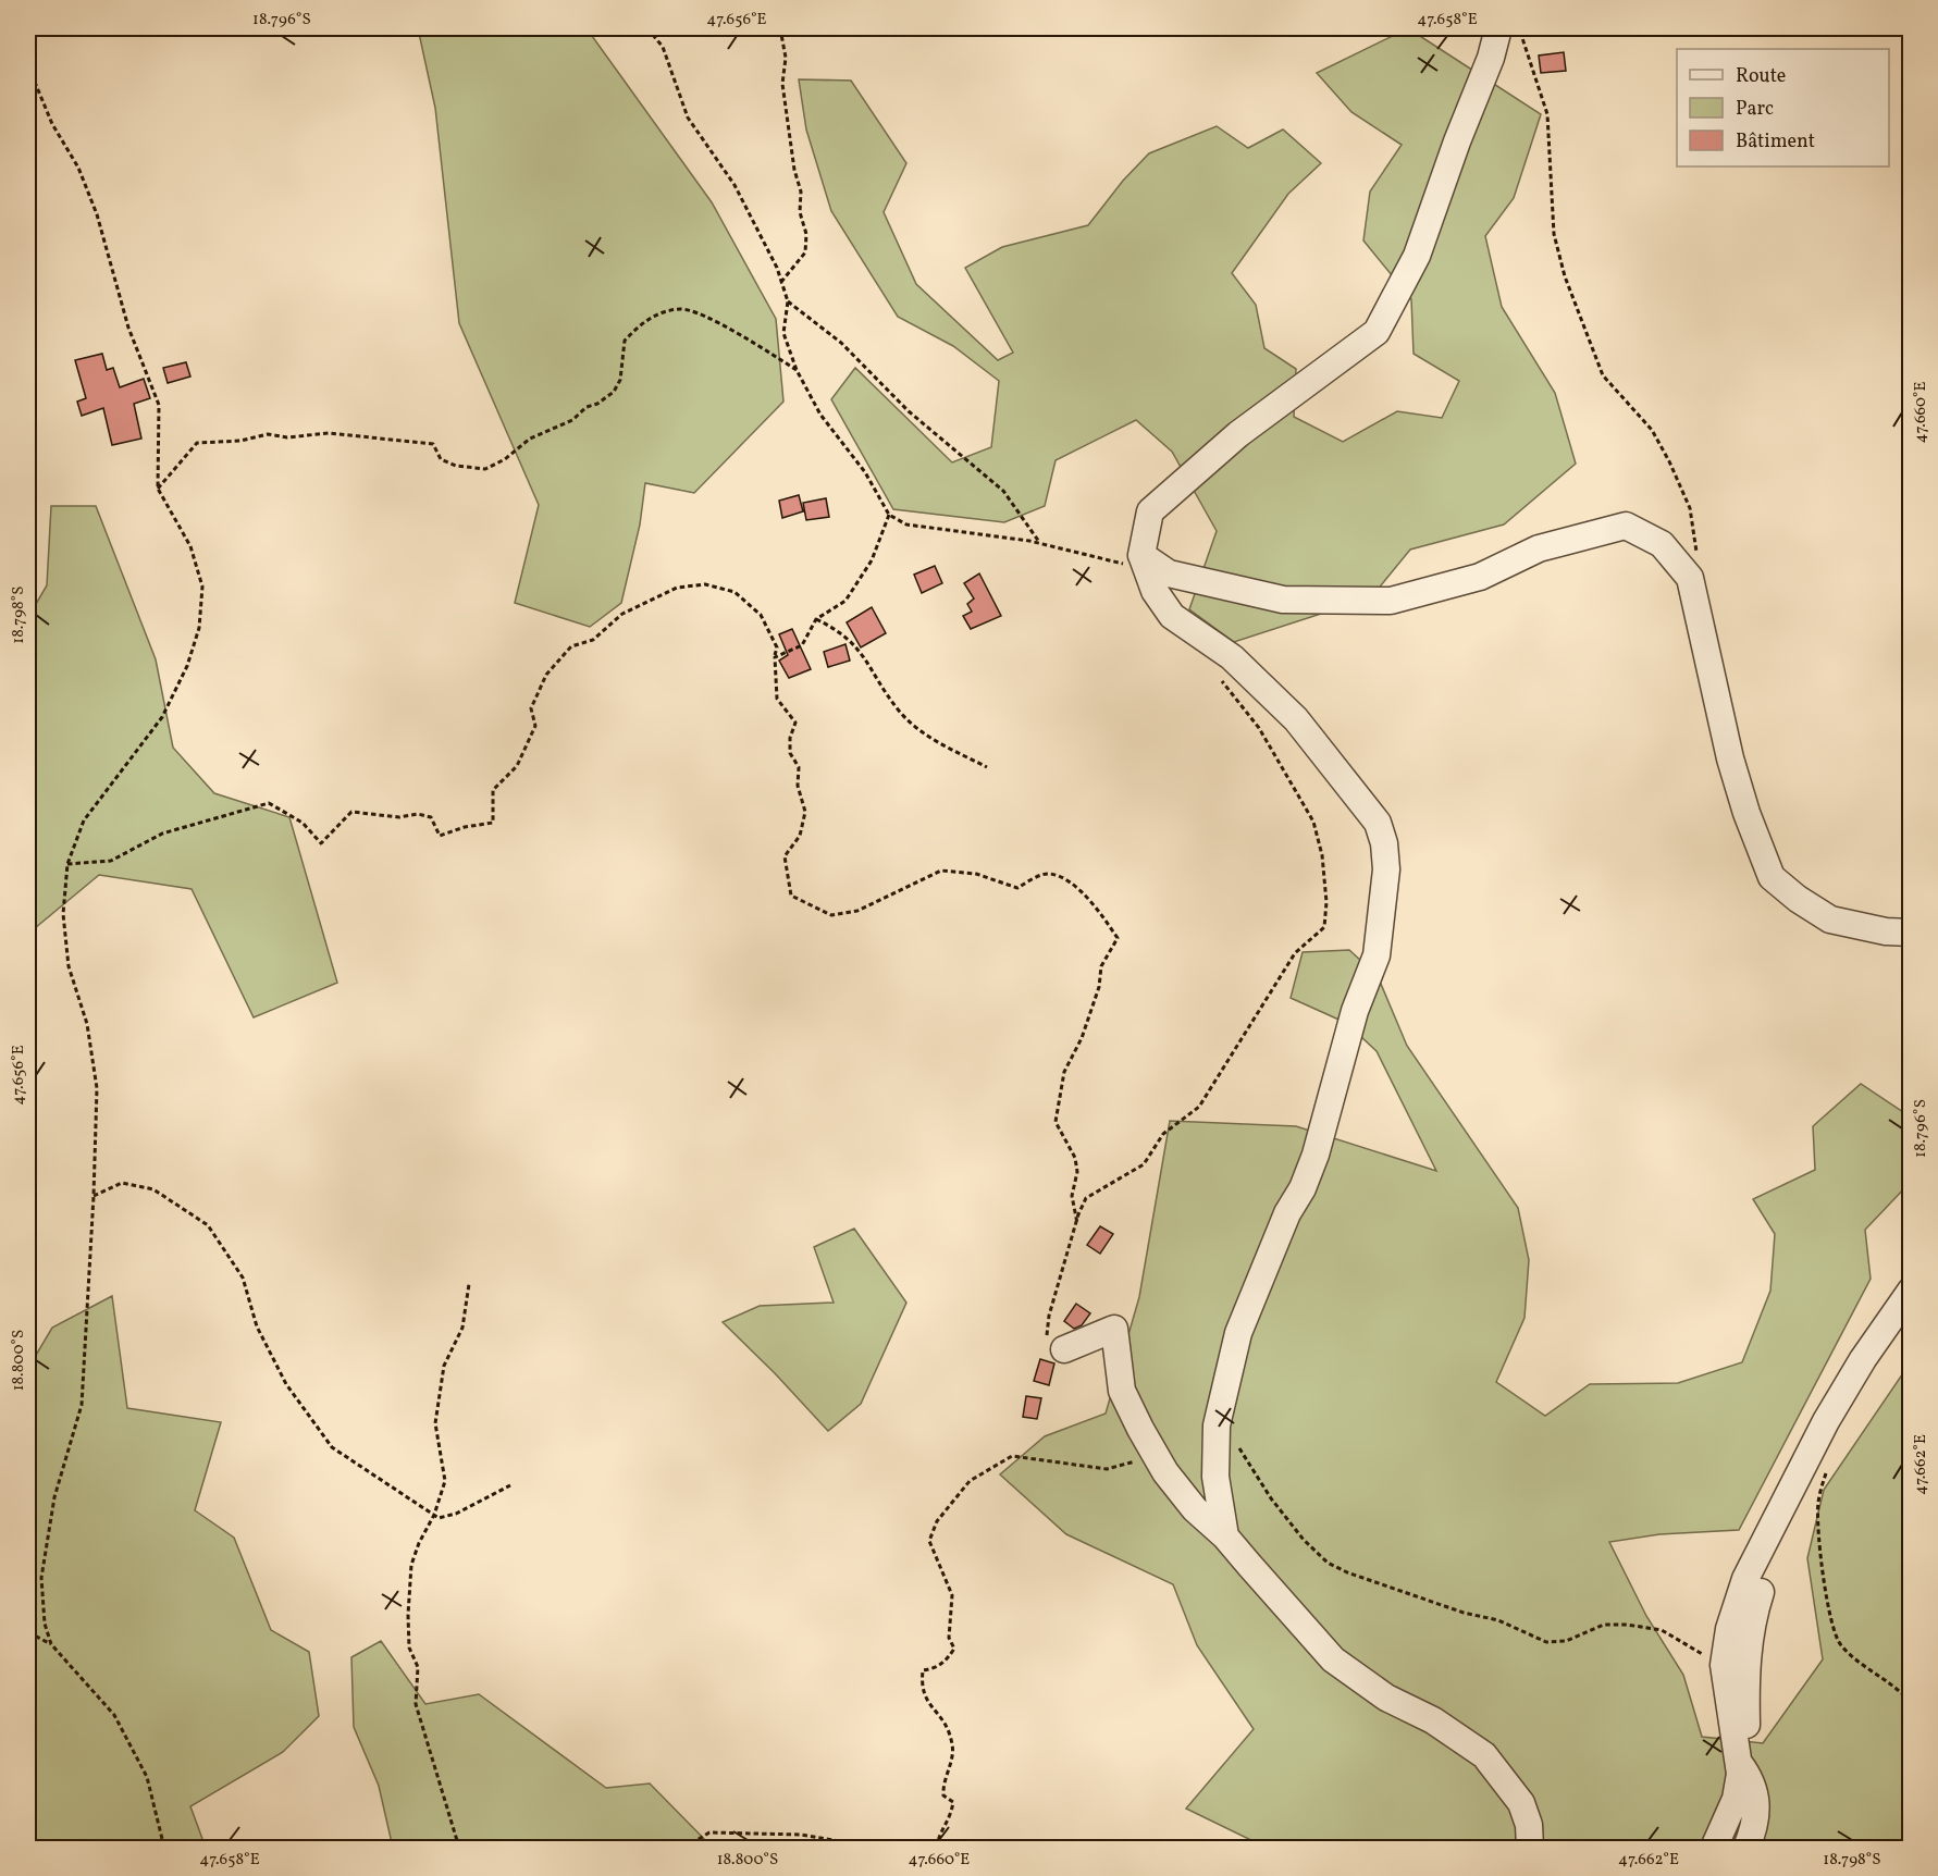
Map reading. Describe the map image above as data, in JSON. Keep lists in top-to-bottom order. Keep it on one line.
{"legend":["Route","Parc","Bâtiment"],"coordinates":["18.796°S","47.656°E","47.658°E","47.660°E","18.798°S","18.800°S","47.662°E"]}
